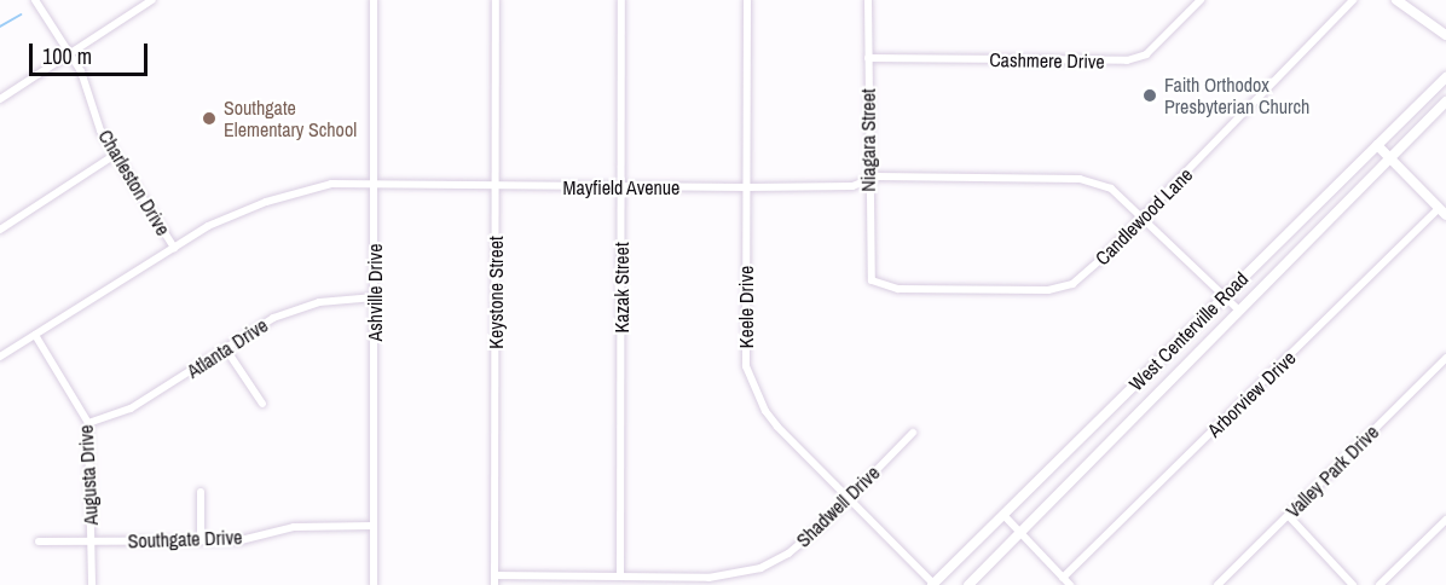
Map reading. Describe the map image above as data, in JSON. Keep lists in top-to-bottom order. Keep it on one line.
{"streets":{"main road":["West Centerville Road"],"street":["Cashmere Drive","Niagara Street","Charleston Drive","Mayfield Avenue","Candlewood Lane","Kazak Street","Ashville Drive","Keystone Street","Keele Drive","Atlanta Drive","Arborview Drive","Valley Park Drive","Augusta Drive","Shadwell Drive","Southgate Drive"]},"crossings":[["Cashmere Drive","Niagara Street"],["Niagara Street","Mayfield Avenue"],["Niagara Street","Candlewood Lane"],["Charleston Drive","Mayfield Avenue"],["Mayfield Avenue","Candlewood Lane"],["Mayfield Avenue","Kazak Street"],["Mayfield Avenue","Ashville Drive"],["Mayfield Avenue","Keystone Street"],["Mayfield Avenue","Keele Drive"],["Mayfield Avenue","West Centerville Road"],["Mayfield Avenue","Augusta Drive"],["Kazak Street","Shadwell Drive"],["Ashville Drive","Atlanta Drive"],["Ashville Drive","Southgate Drive"],["Keystone Street","Shadwell Drive"],["Keele Drive","West Centerville Road"],["Keele Drive","Shadwell Drive"],["Atlanta Drive","Augusta Drive"],["Augusta Drive","Southgate Drive"]],"places":["Faith Orthodox Presbyterian Church","Southgate Elementary School"],"scale_bar":"100 m"}
